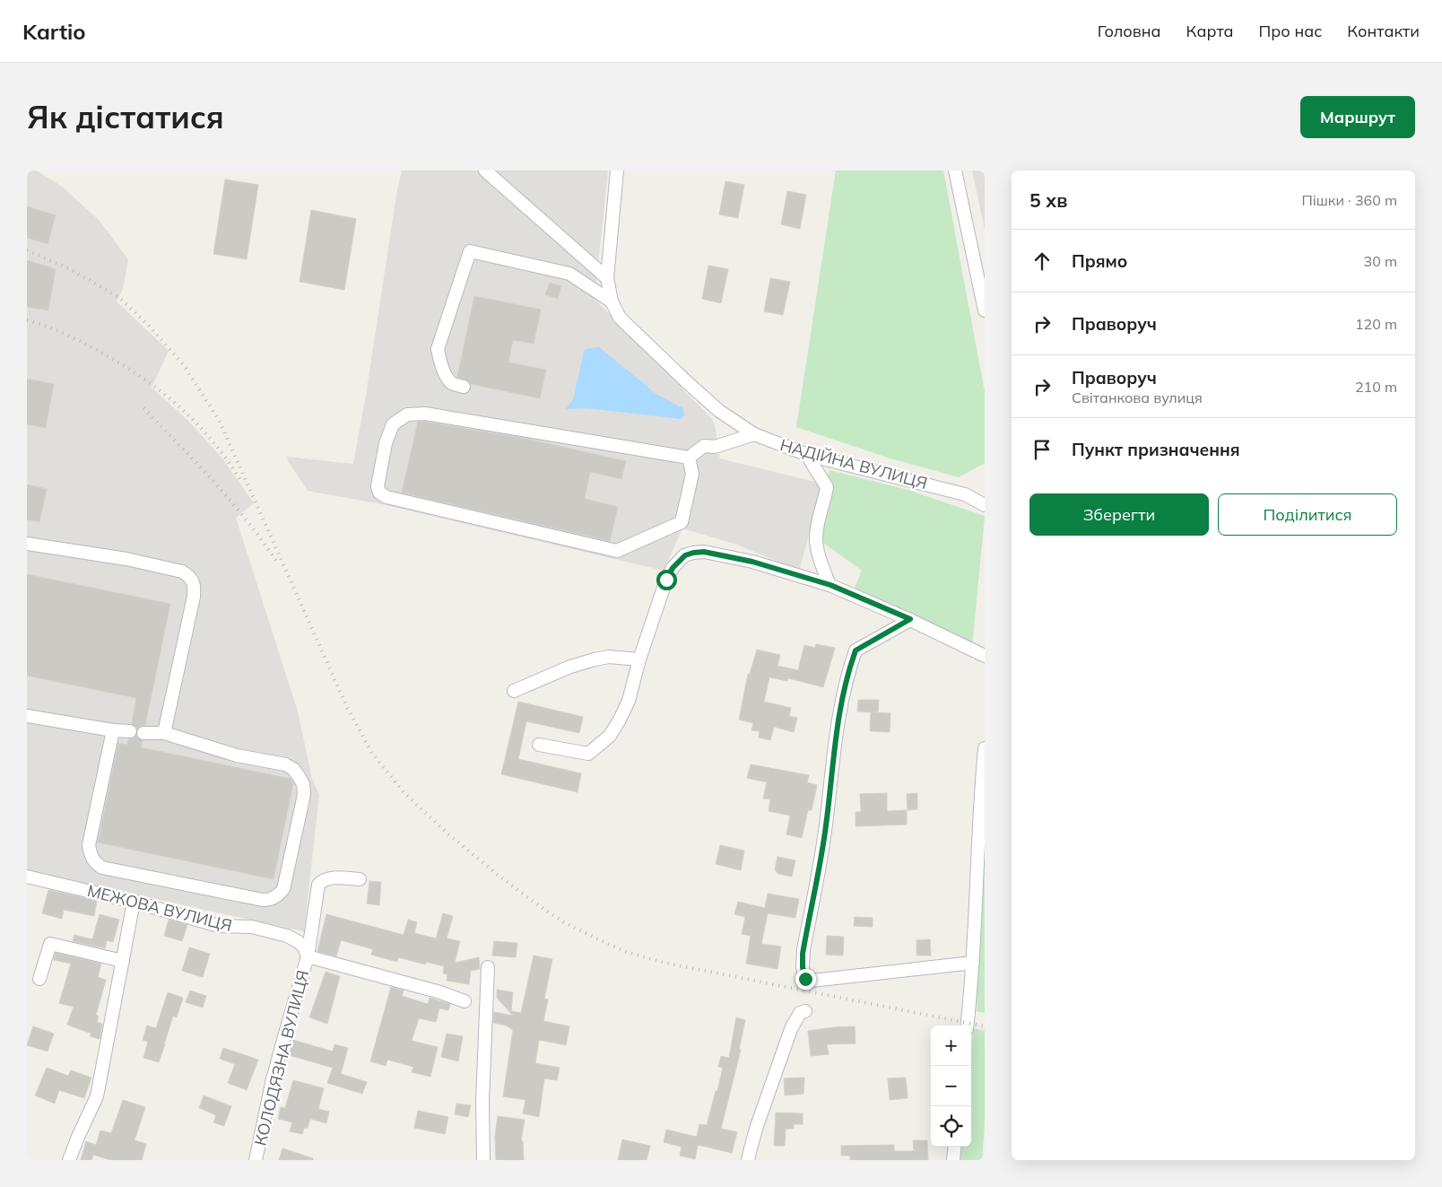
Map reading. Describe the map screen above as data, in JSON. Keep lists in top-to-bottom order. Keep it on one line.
{"streets":{"street":["НАДІЙНА ВУЛИЦЯ","МЕЖОВА ВУЛИЦЯ","КОЛОДЯЗНА ВУЛИЦЯ"]},"crossings":[["МЕЖОВА ВУЛИЦЯ","КОЛОДЯЗНА ВУЛИЦЯ"]],"page":{"header":"Kartio","nav":["Головна","Карта","Про нас","Контакти"],"buttons":["Маршрут",["Зберегти","Поділитися"]],"title":"Як дістатися","heading":["5 хв","Пішки · 360 m"],"list":[["Прямо","30 m"],["Праворуч","120 m"],["Праворуч","Світанкова вулиця","210 m"],"Пункт призначення"],"map_buttons":["+","−"]}}
